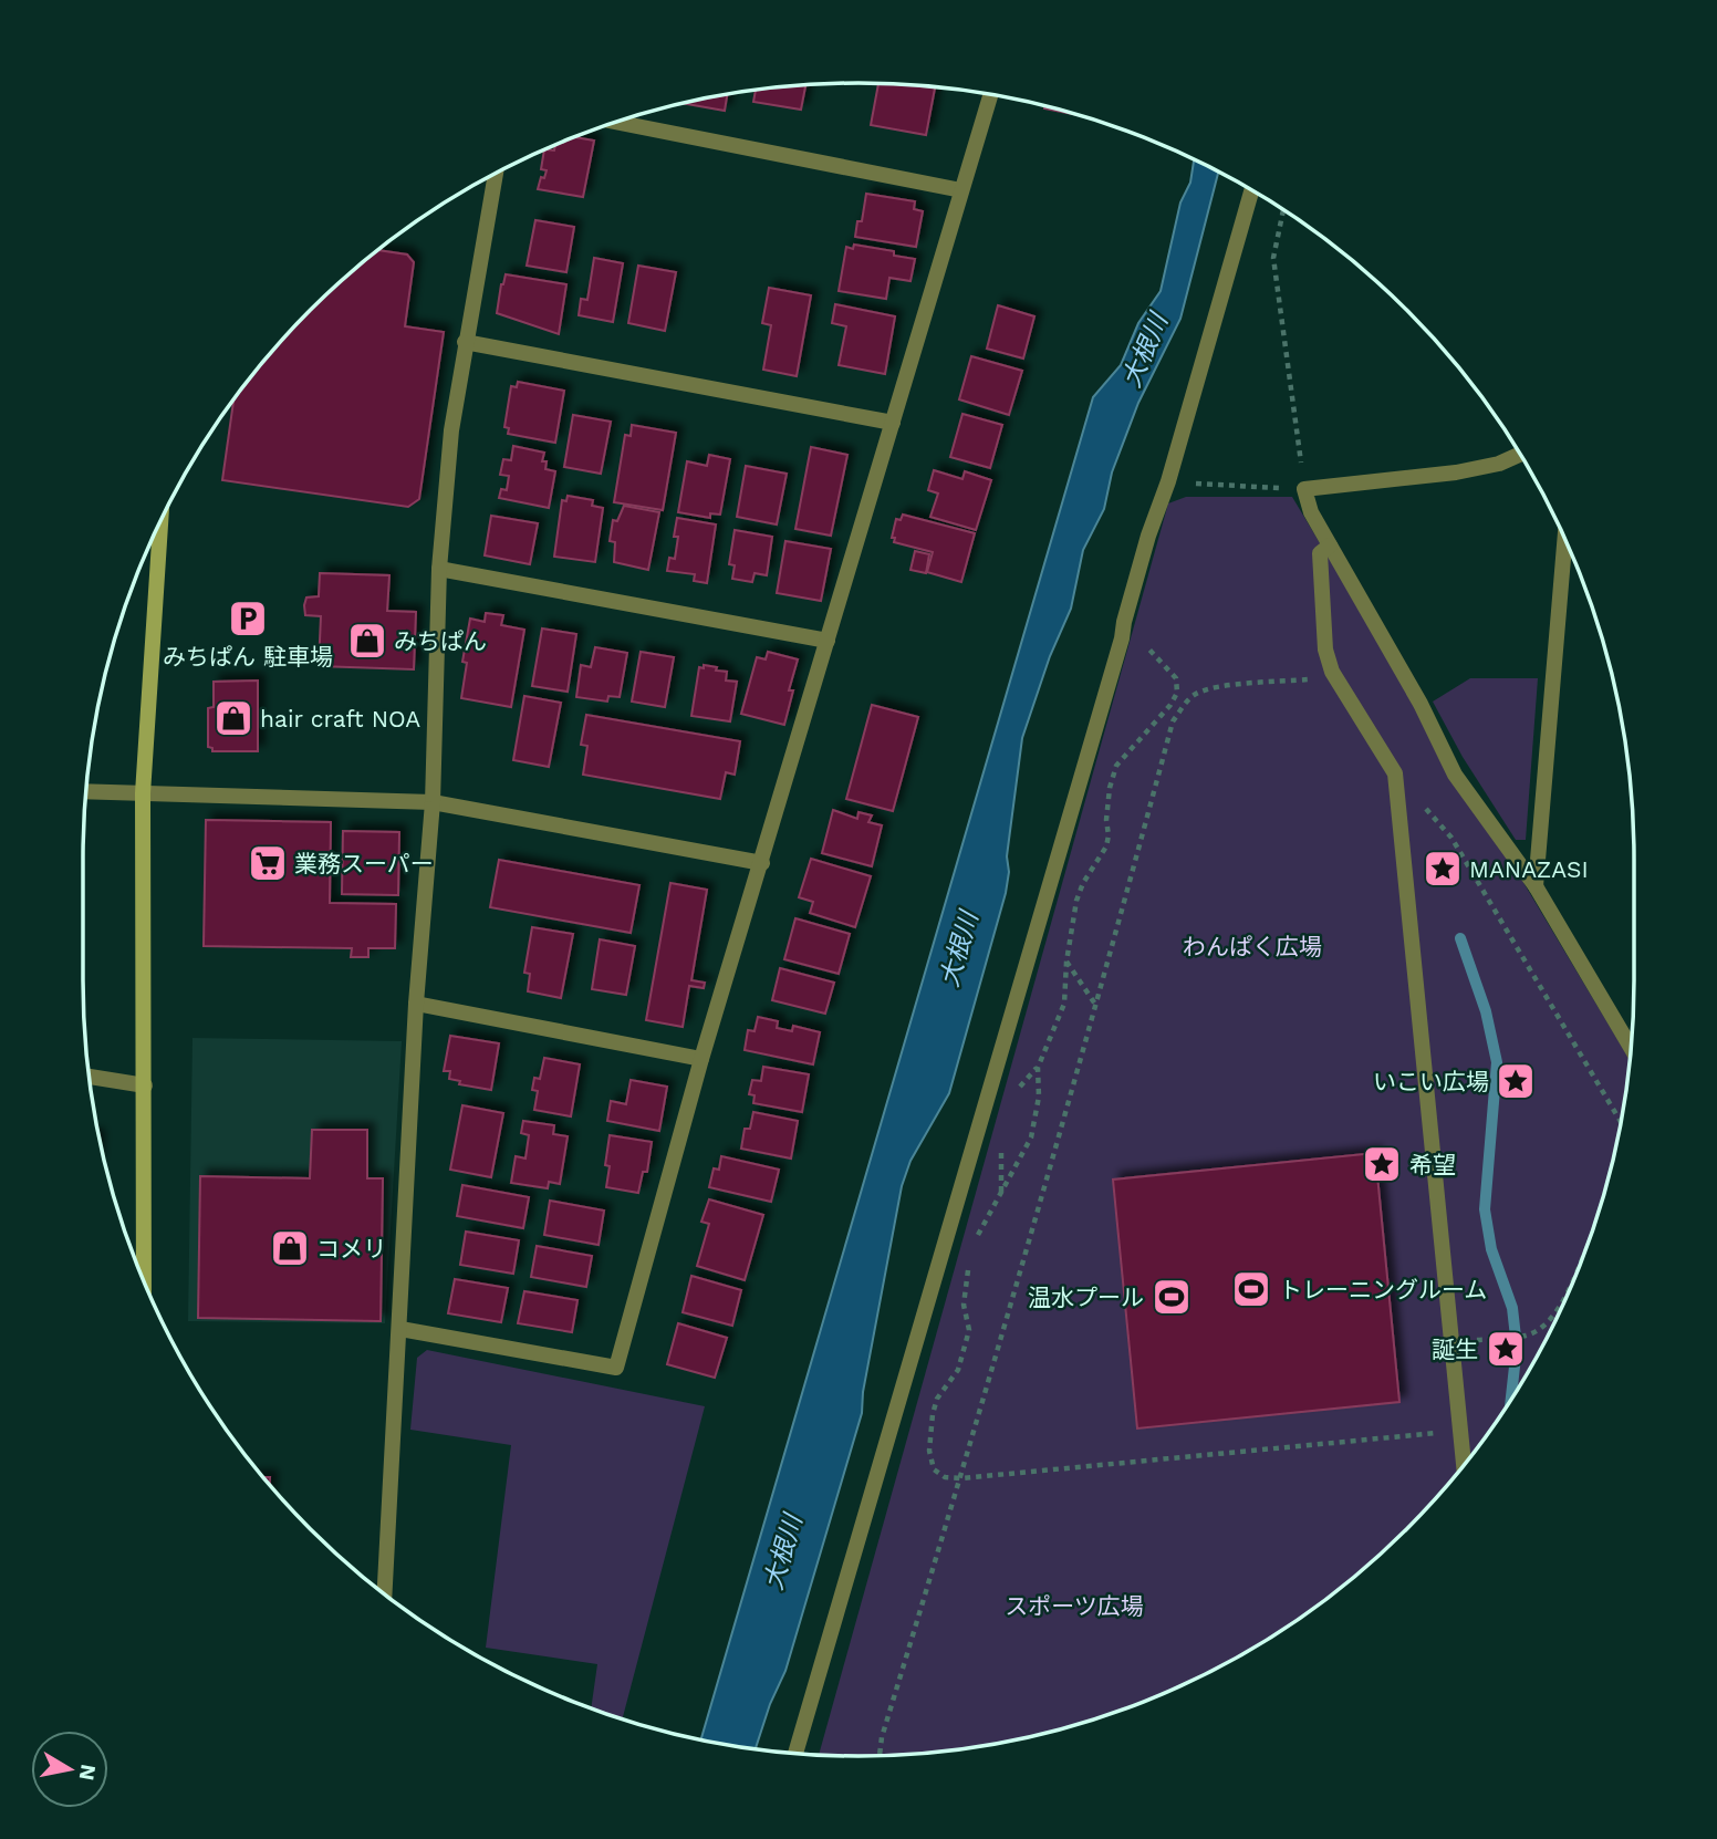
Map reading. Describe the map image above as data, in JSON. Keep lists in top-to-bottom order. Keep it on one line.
{"water":["大根川"],"parks":["わんぱく広場","スポーツ広場"],"places":{"parking":["みちぱん 駐車場"],"shop":["みちぱん","hair craft NOA","コメリ"],"supermarket":["業務スーパー"],"place":["MANAZASI","いこい広場","希望","誕生"],"sports":["トレーニングルーム","温水プール"]},"north":"right"}
